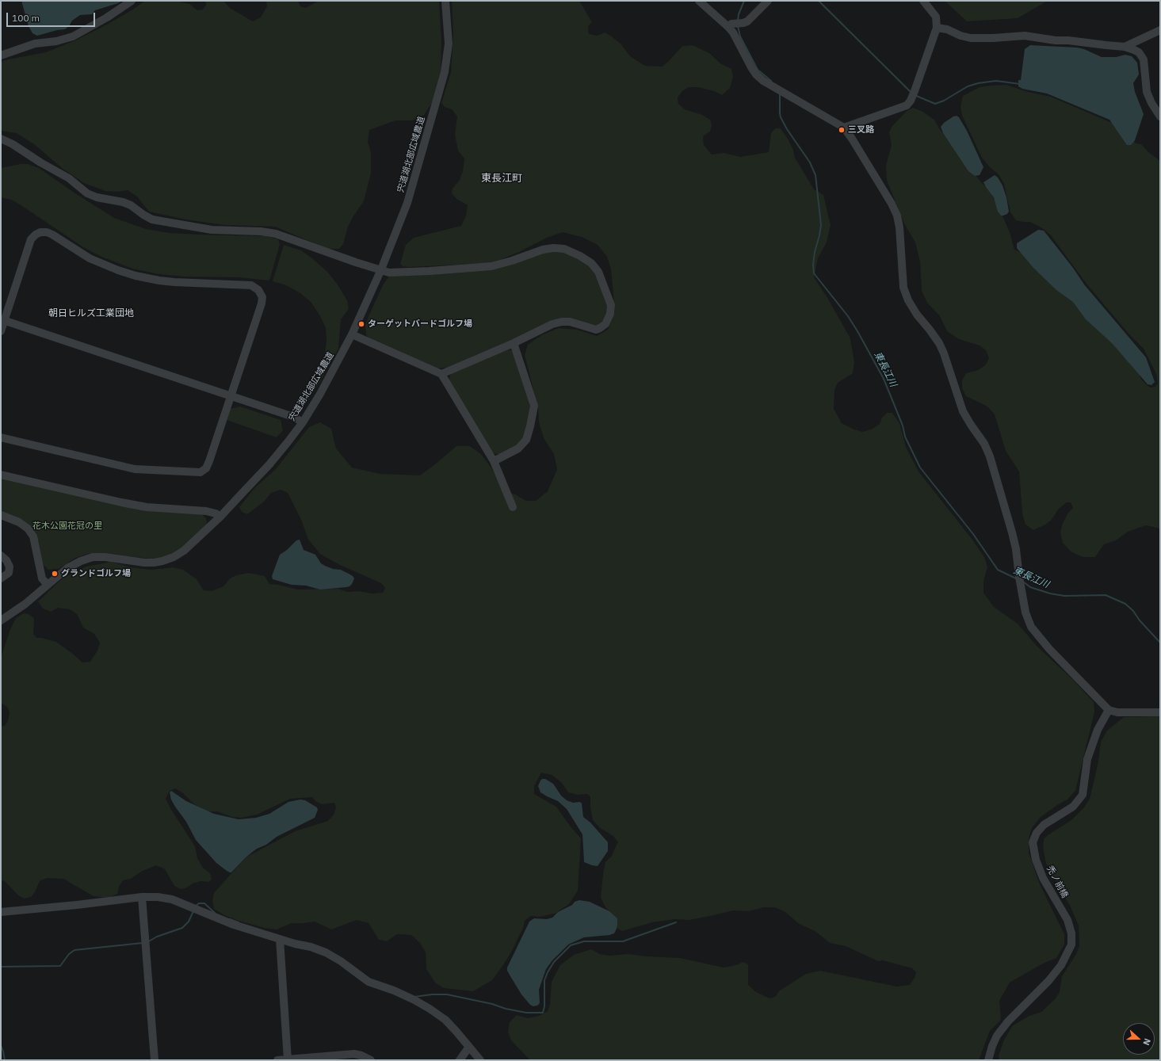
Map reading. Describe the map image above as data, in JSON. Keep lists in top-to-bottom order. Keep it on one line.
{"streets":{"street":["宍道湖北部広域農道","禿ノ前橋"]},"districts":["東長江町","朝日ヒルズ工業団地"],"water":["東長江川"],"parks":["花木公園花冠の里"],"places":["三叉路","ターゲットバードゴルフ場","グランドゴルフ場"],"scale_bar":"100 m","north":"right"}
